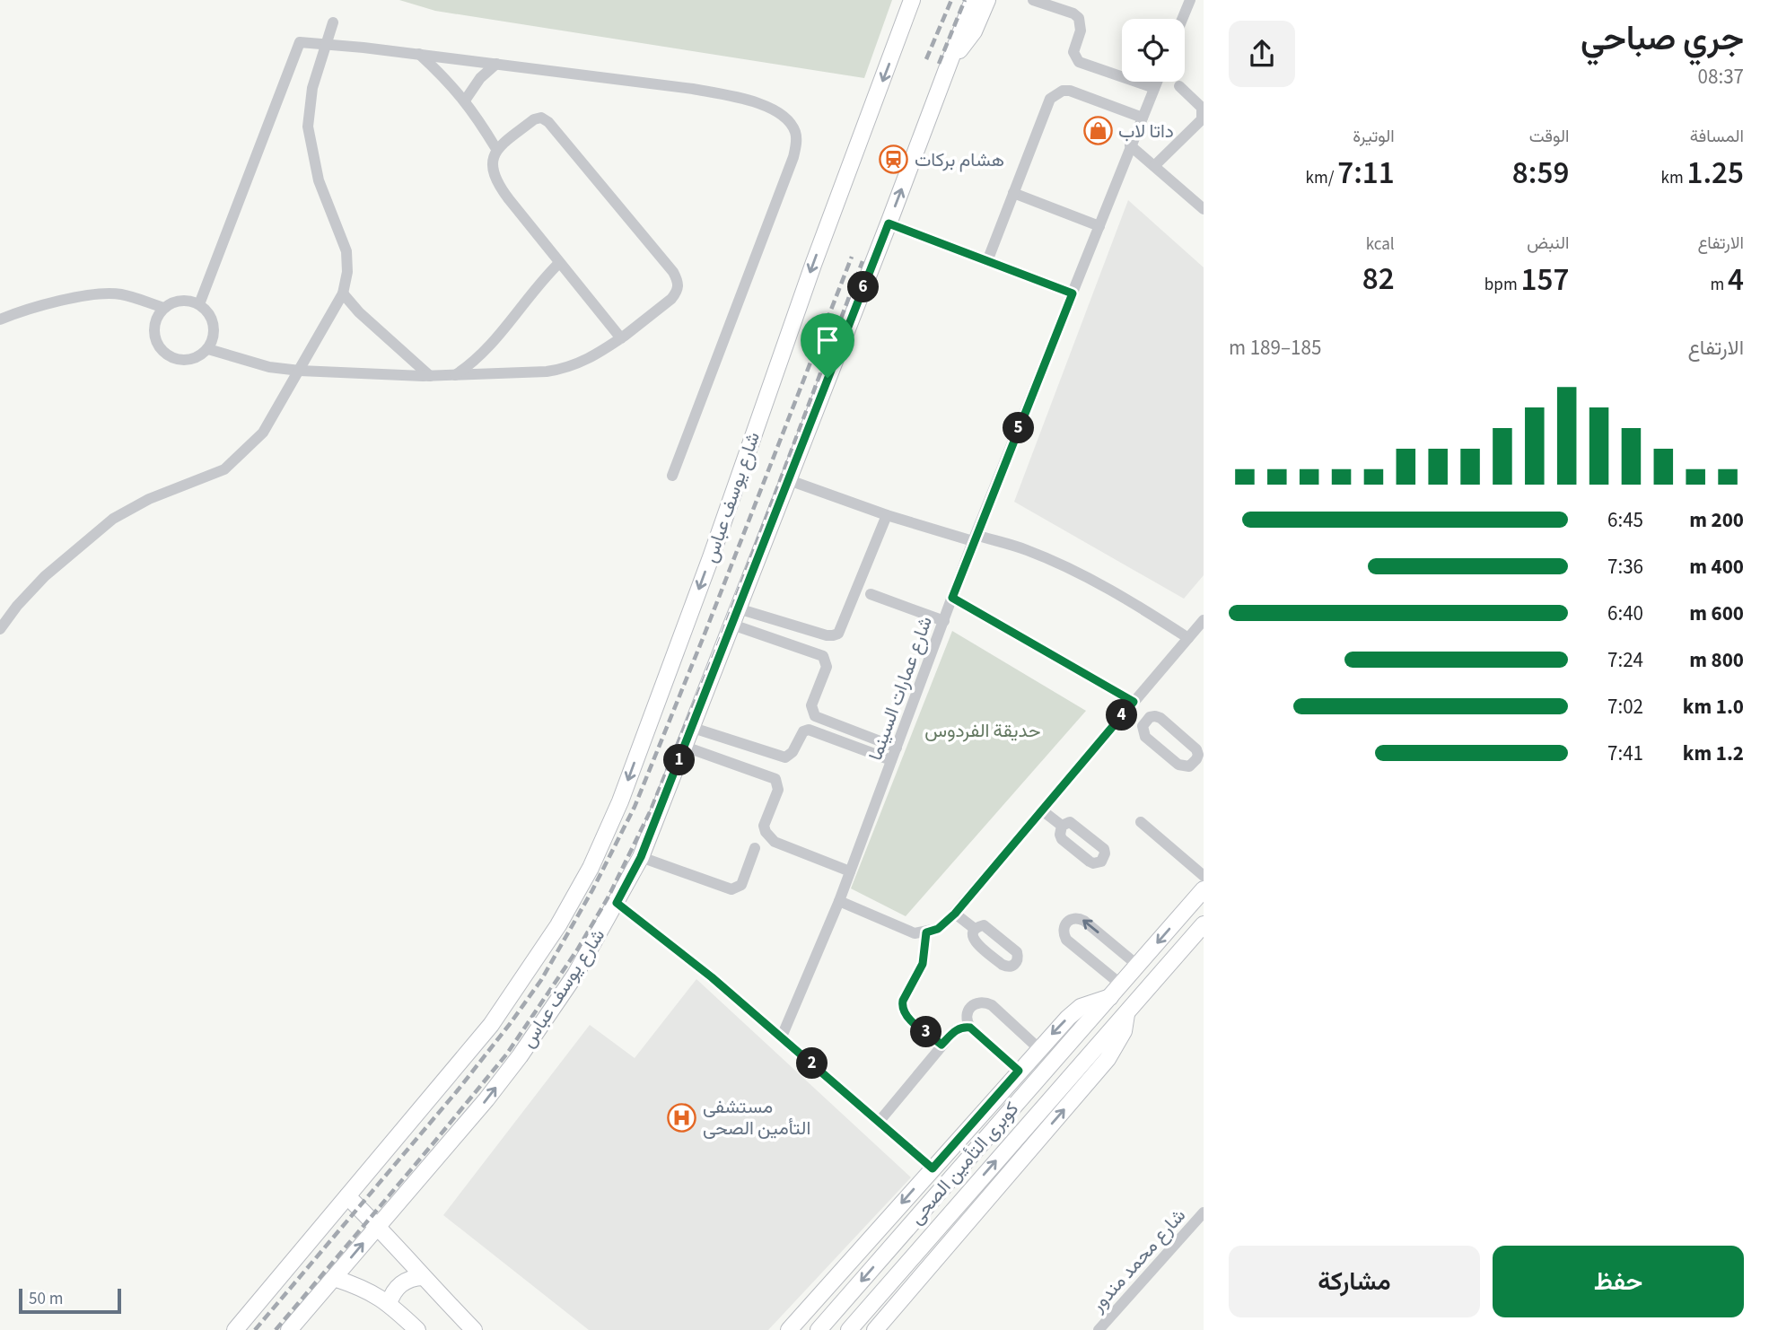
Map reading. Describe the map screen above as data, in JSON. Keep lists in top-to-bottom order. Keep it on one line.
{"streets":{"main road":["شارع يوسف عباس","كوبرى التأمين الصحى"],"street":["شارع عمارات السينما","شارع محمد مندور"]},"parks":["حديقة الفردوس"],"places":{"shop":["داتا لاب"],"station":["هشام بركات"],"hospital":["مستشفى التأمين الصحى"]},"scale_bar":"50 m","page":{"heading":["جري صباحي","08:37"],"stats":[["المسافة","1.25 km"],["الوقت","8:59"],["الوتيرة","7:11 /km"],["الارتفاع","4 m"],["النبض","157 bpm"],["kcal","82"]],"pins":["6","5","4","1","3","2"],"chart":["الارتفاع","185–189 m"],"list":[{"name":"200 m","note":"6:45"},{"name":"400 m","note":"7:36"},{"name":"600 m","note":"6:40"},{"name":"800 m","note":"7:24"},{"name":"1.0 km","note":"7:02"},{"name":"1.2 km","note":"7:41"}],"buttons":["حفظ","مشاركة"],"scale":"50 m"}}
